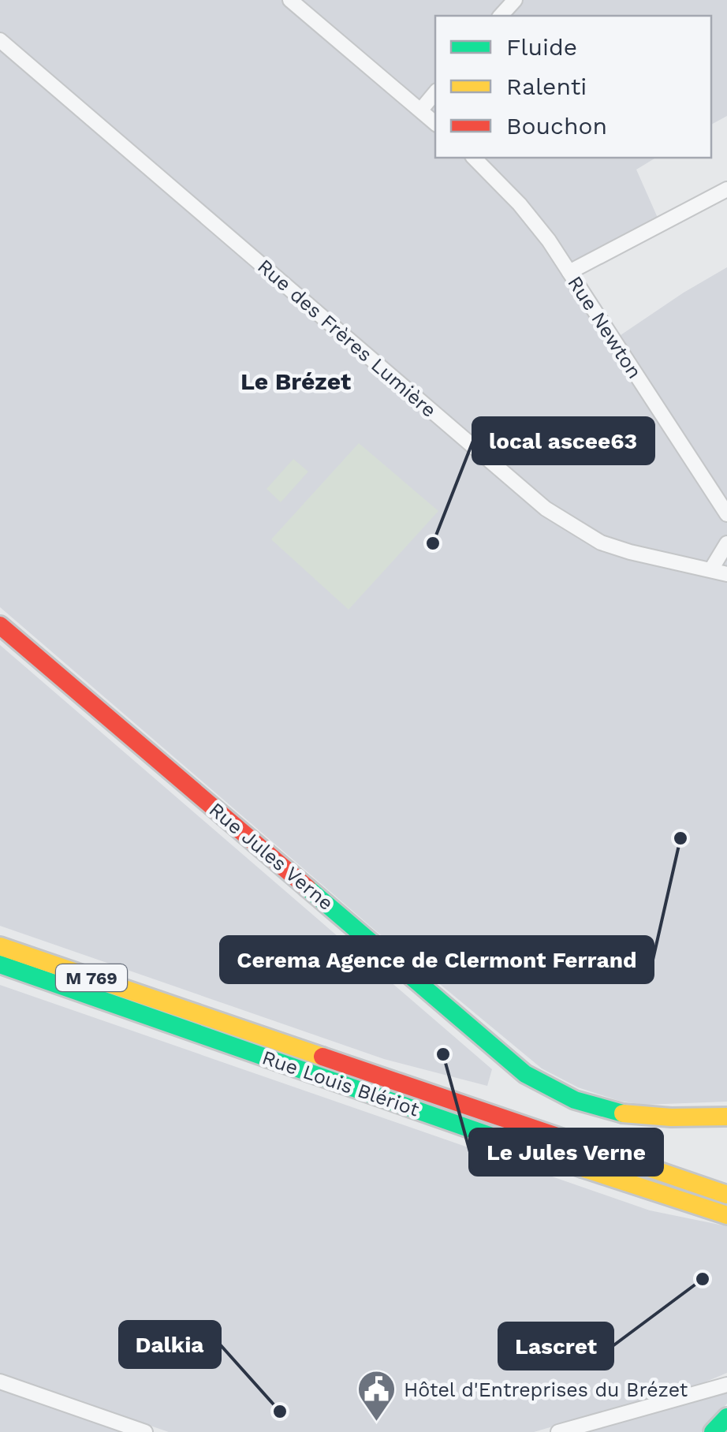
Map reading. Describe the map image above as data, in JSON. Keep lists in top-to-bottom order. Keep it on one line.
{"streets":{"main road":["Rue Jules Verne","M 769","Rue Louis Blériot"],"street":["Rue Newton","Rue des Frères Lumière"]},"districts":["Le Brézet"],"places":{"other":["local ascee63","Cerema Agence de Clermont Ferrand","Le Jules Verne","Lascret","Dalkia"],"public building":["Hôtel d'Entreprises du Brézet"]},"legend":["Fluide","Ralenti","Bouchon"]}
